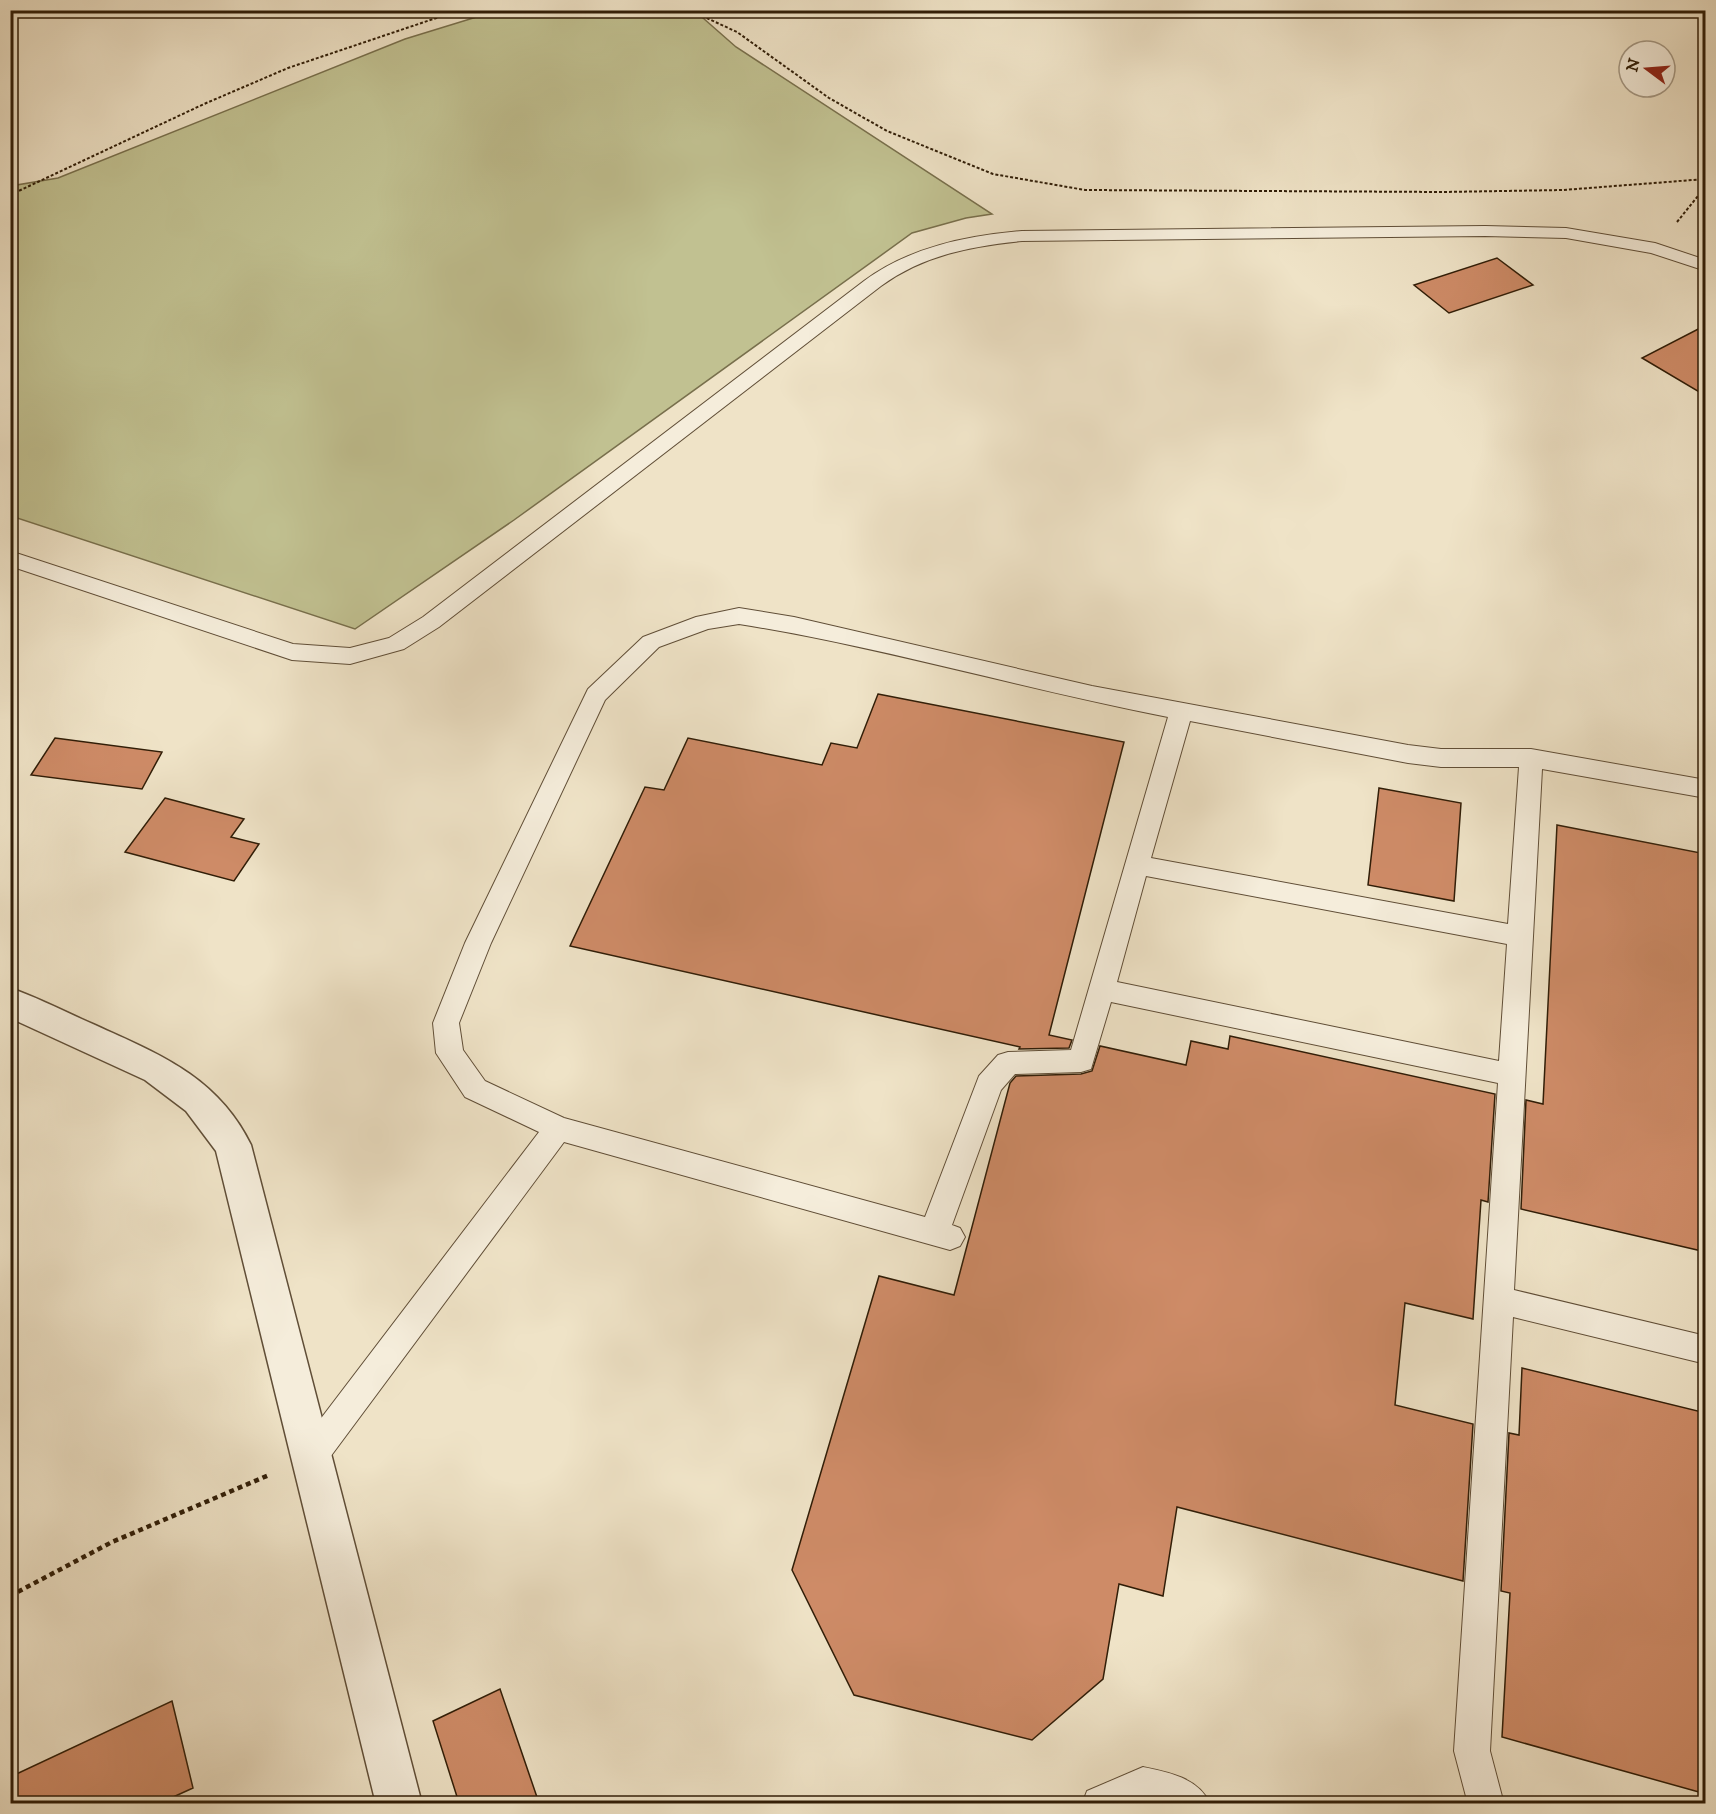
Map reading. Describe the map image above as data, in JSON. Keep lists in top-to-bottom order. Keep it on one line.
{"north":"left"}
